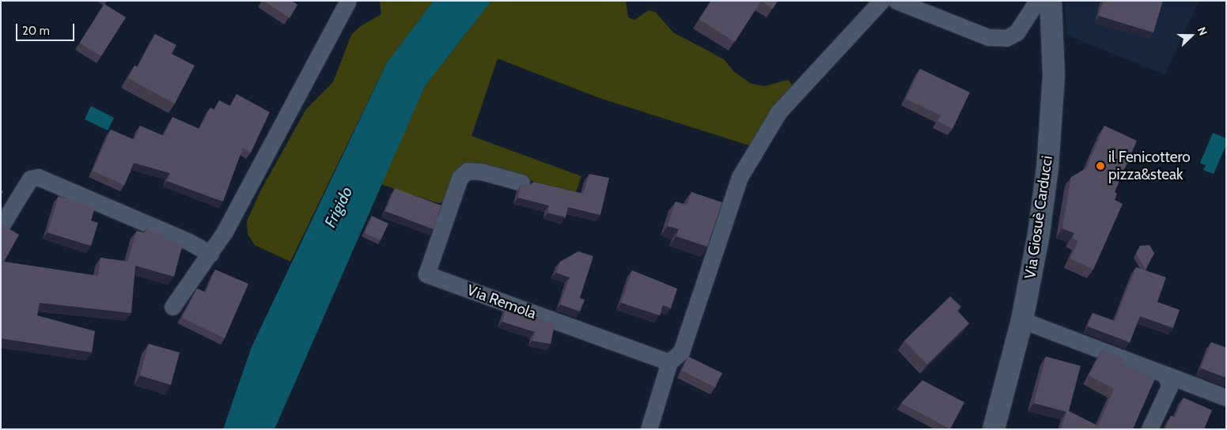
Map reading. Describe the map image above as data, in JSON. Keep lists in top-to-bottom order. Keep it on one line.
{"streets":{"main road":["Via Giosuè Carducci"],"street":["Via Remola"]},"water":["Frigido"],"places":["il Fenicottero pizza&steak"],"scale_bar":"20 m","north":"right"}
